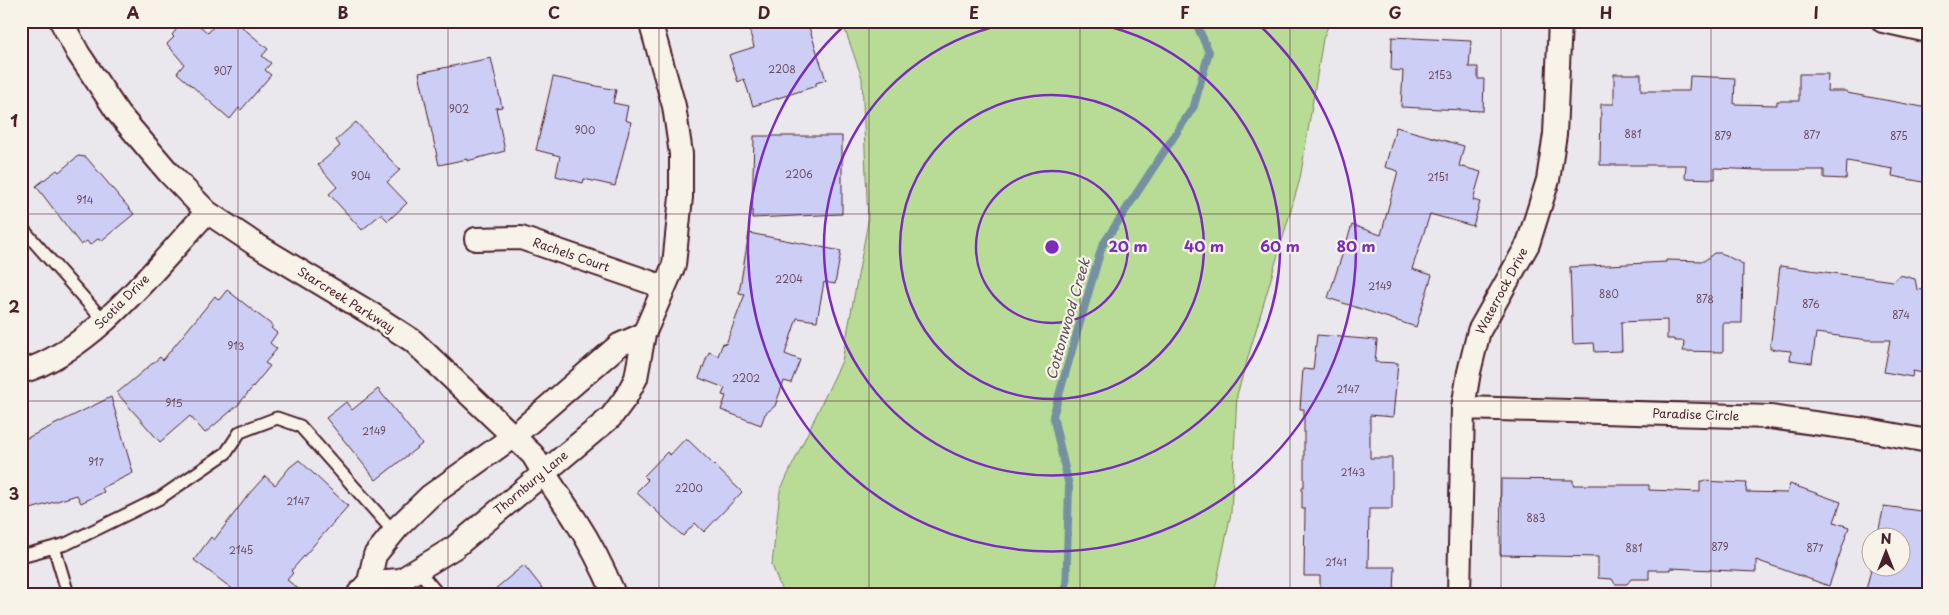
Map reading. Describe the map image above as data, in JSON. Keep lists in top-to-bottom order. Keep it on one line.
{"streets":{"street":["Rachels Court","Waterrock Drive","Starcreek Parkway","Scotia Drive","Paradise Circle","Thornbury Lane"]},"crossings":[["Rachels Court","Thornbury Lane"],["Waterrock Drive","Paradise Circle"],["Starcreek Parkway","Scotia Drive"],["Starcreek Parkway","Thornbury Lane"]],"water":["Cottonwood Creek"],"house_numbers":["2208","907","2153","902","900","881","877","879","875","2206","904","2151","914","2204","2149","880","878","876","874","913","2202","2147","915","2149","917","2143","2200","2147","883","879","881","877","2145","2141"],"north":"top","grid":{"columns":["A","B","C","D","E","F","G","H","I"],"rows":["1","2","3"]},"rings":["20 m","40 m","60 m","80 m"]}
